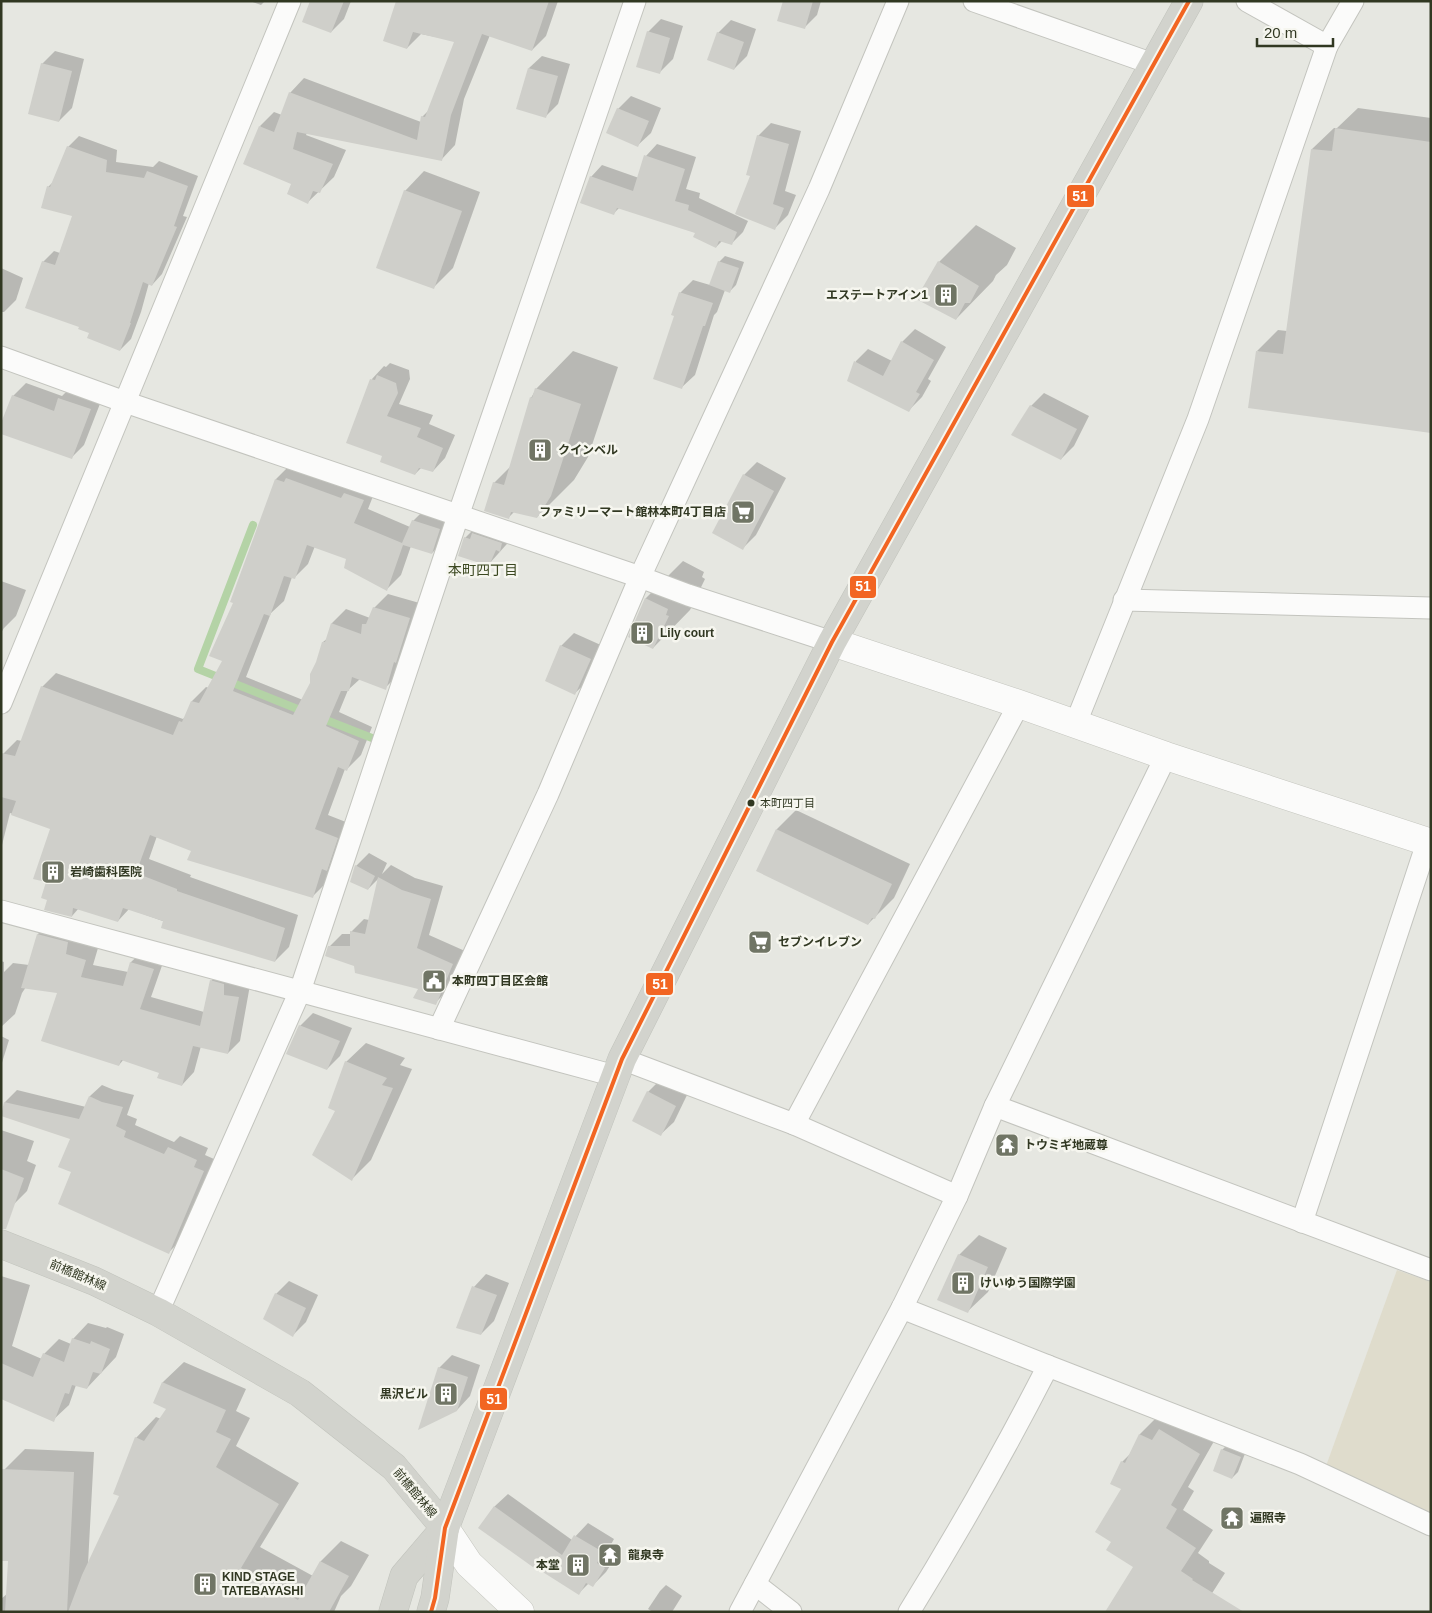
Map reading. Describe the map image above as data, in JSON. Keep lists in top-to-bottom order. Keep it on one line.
{"streets":{"main road":["前橋館林線"]},"districts":["本町四丁目"],"places":{"building":["エステートアイン1","クインベル","Lily court","岩崎歯科医院","けいゆう国際学園","黒沢ビル","本堂","KIND STAGE TATEBAYASHI"],"supermarket":["ファミリーマート館林本町4丁目店","セブンイレブン"],"other":["本町四丁目"],"public building":["本町四丁目区会館"],"temple":["トウミギ地蔵尊","遍照寺","龍泉寺"]},"lines":["transit line 51"],"scale_bar":"20 m"}
